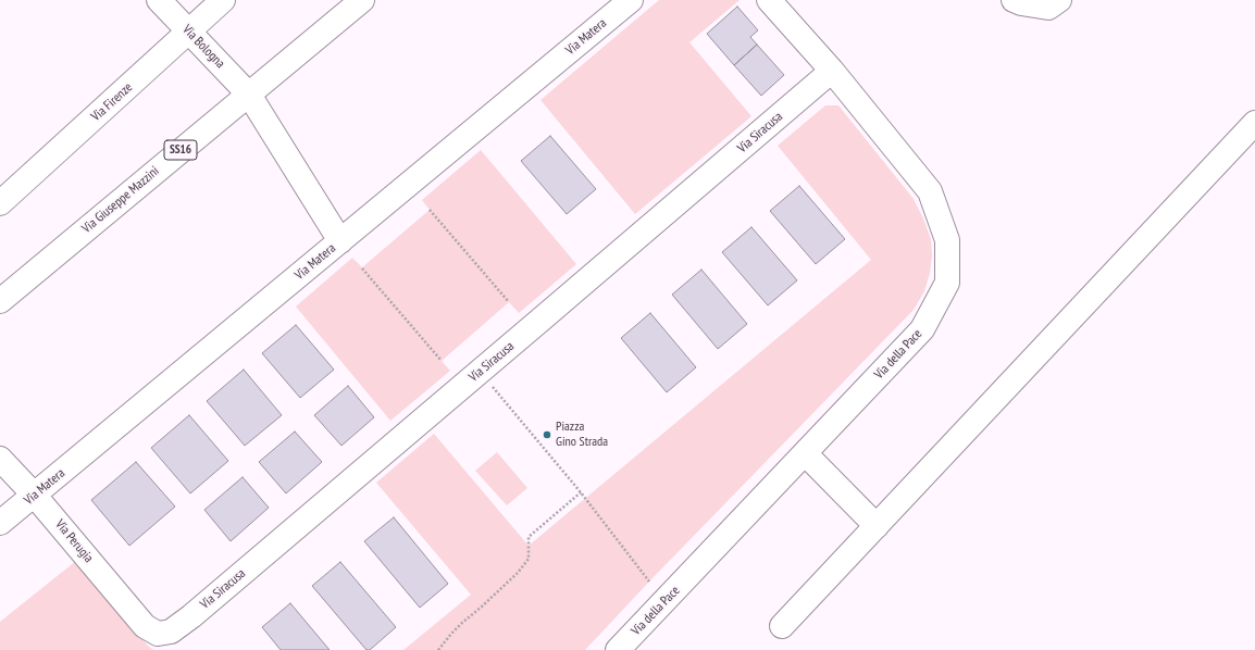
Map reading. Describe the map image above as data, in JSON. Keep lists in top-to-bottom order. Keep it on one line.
{"streets":{"street":["Via Matera","Via Bologna","Via Firenze","Via Siracusa","SS16","Via Giuseppe Mazzini","Via della Pace","Via Perugia"]},"crossings":[["Via Matera","Via Bologna"],["Via Matera","Via Perugia"],["Via Bologna","Via Firenze"],["Via Bologna","Via Giuseppe Mazzini"],["Via Siracusa","Via della Pace"],["Via Siracusa","Via Perugia"]],"places":["Piazza Gino Strada"]}
